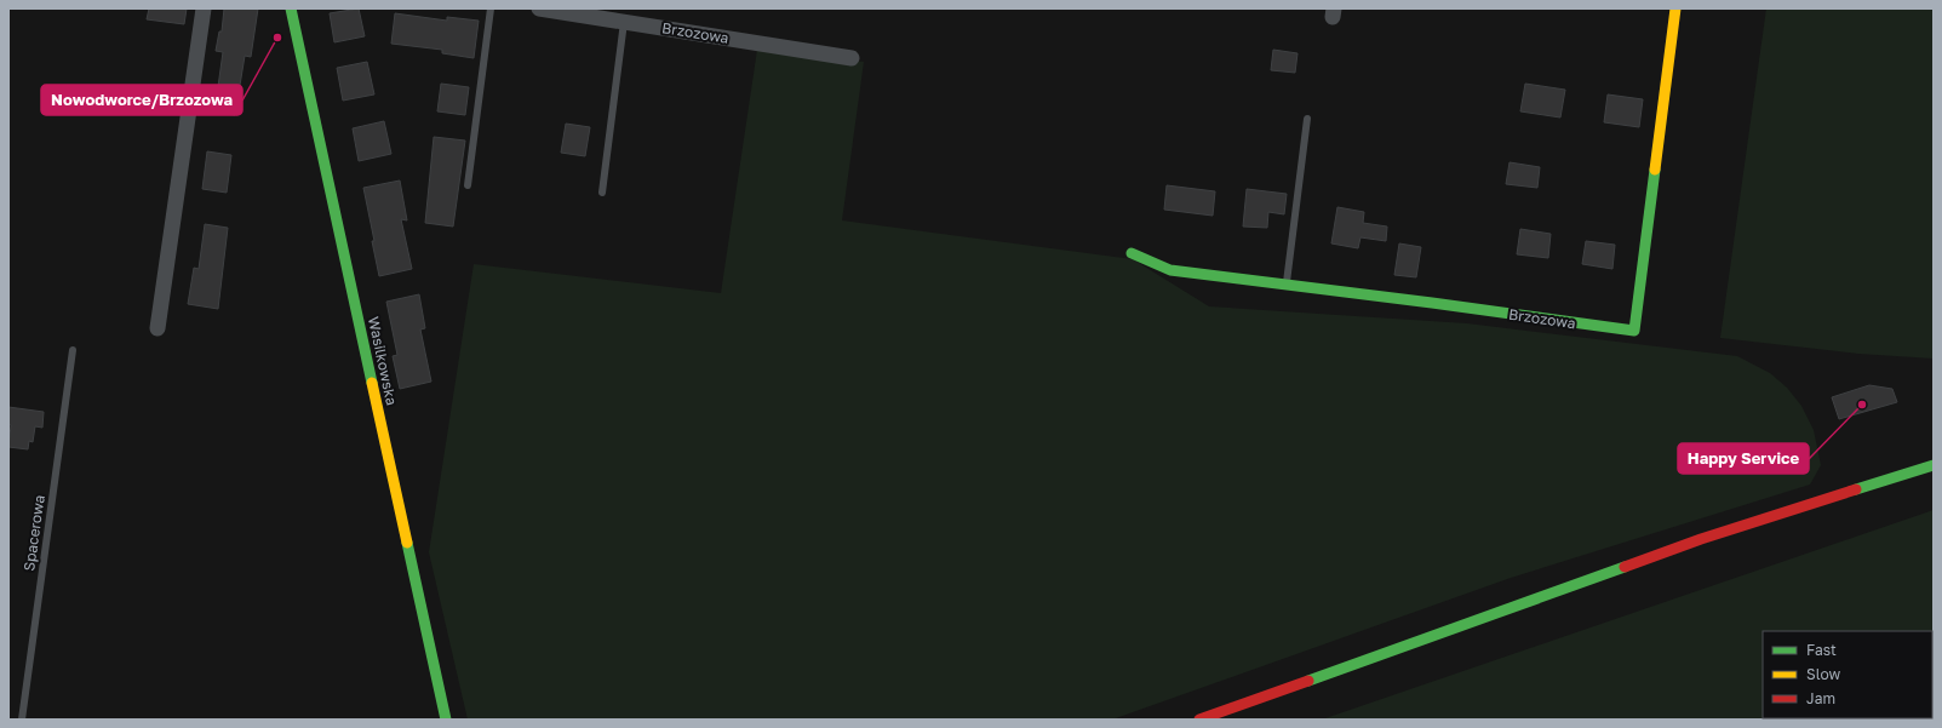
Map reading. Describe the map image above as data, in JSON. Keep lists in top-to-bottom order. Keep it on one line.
{"streets":{"street":["Brzozowa","Wasilkowska"],"lane":["Spacerowa"]},"places":["Nowodworce/Brzozowa","Happy Service"],"legend":["Fast","Slow","Jam"]}
